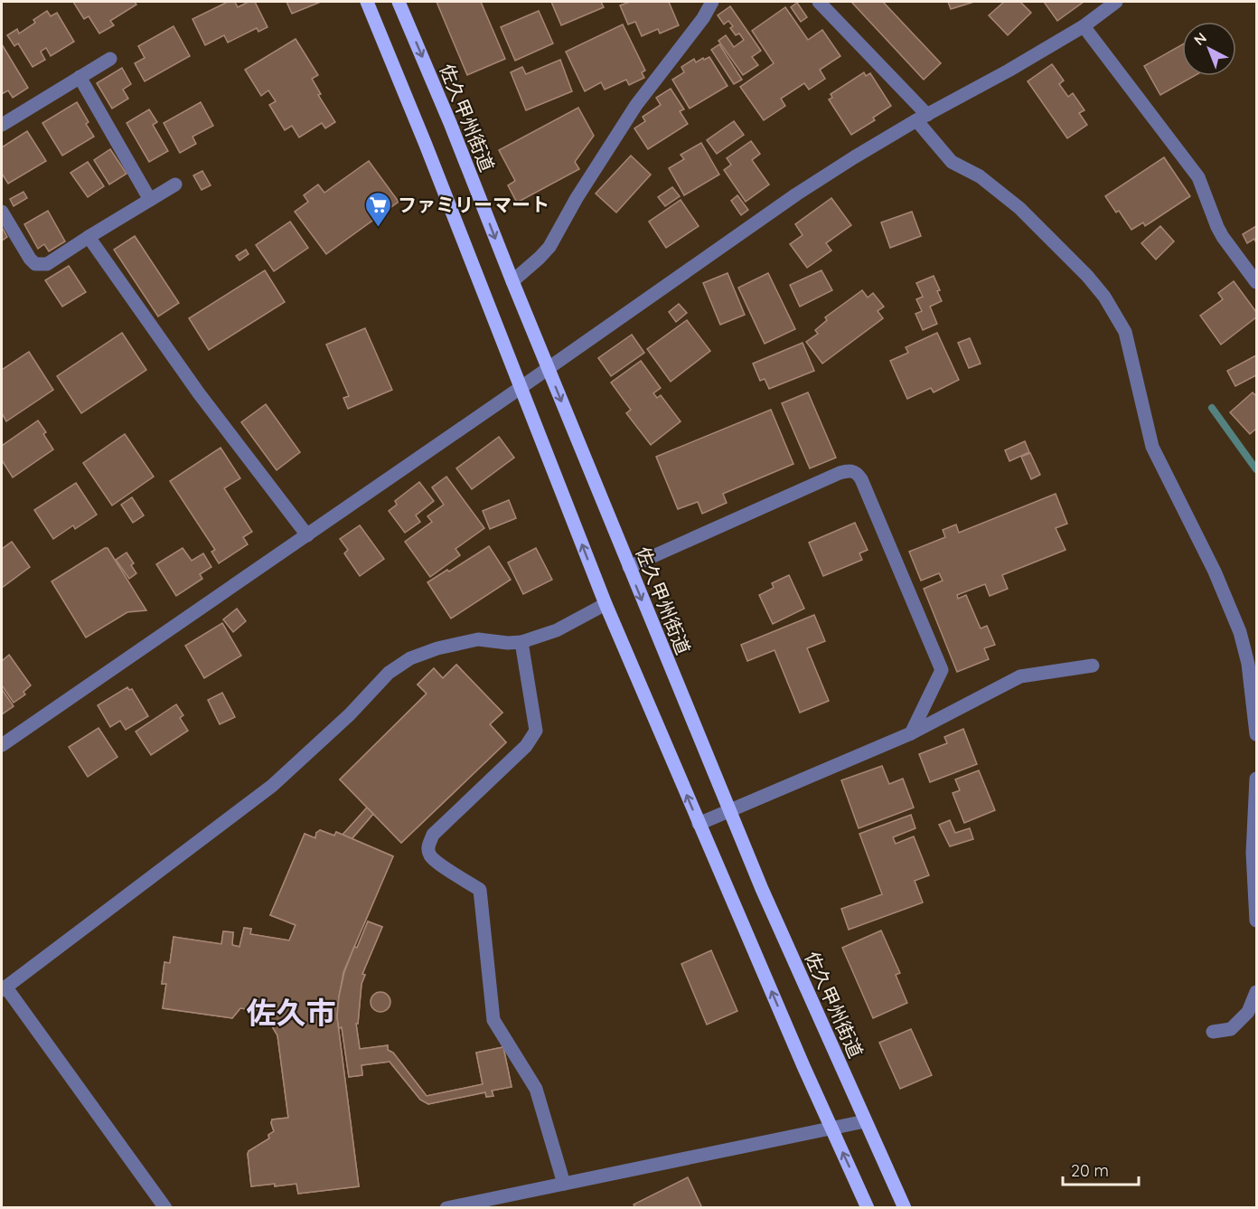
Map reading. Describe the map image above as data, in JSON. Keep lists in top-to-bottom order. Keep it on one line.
{"streets":{"main road":["佐久甲州街道"]},"districts":["佐久市"],"places":{"supermarket":["ファミリーマート"]},"scale_bar":"20 m","north":"top left"}
